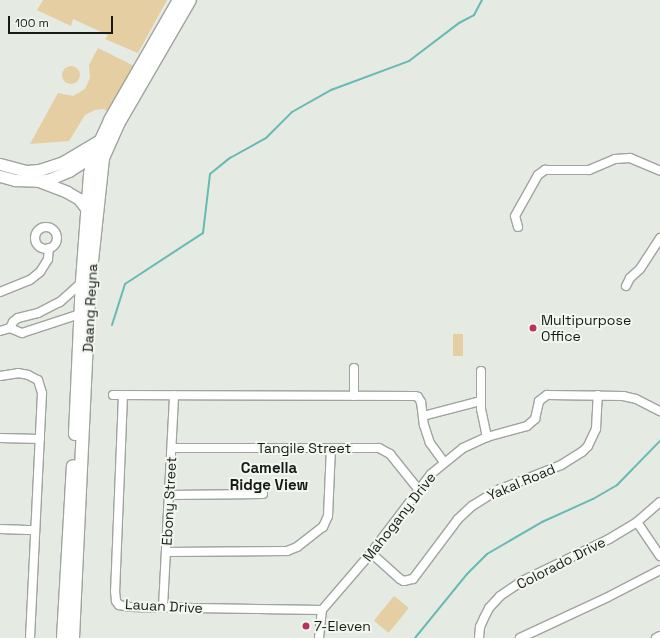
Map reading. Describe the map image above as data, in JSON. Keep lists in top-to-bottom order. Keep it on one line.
{"streets":{"main road":["Daang Reyna"],"street":["Tangile Street","Yakal Road","Ebony Street","Mahogany Drive","Colorado Drive","Lauan Drive"]},"crossings":[["Tangile Street","Ebony Street"],["Tangile Street","Mahogany Drive"],["Yakal Road","Mahogany Drive"],["Ebony Street","Lauan Drive"],["Mahogany Drive","Lauan Drive"]],"districts":["Camella Ridge View"],"places":["Multipurpose Office","7-Eleven"],"scale_bar":"100 m"}
